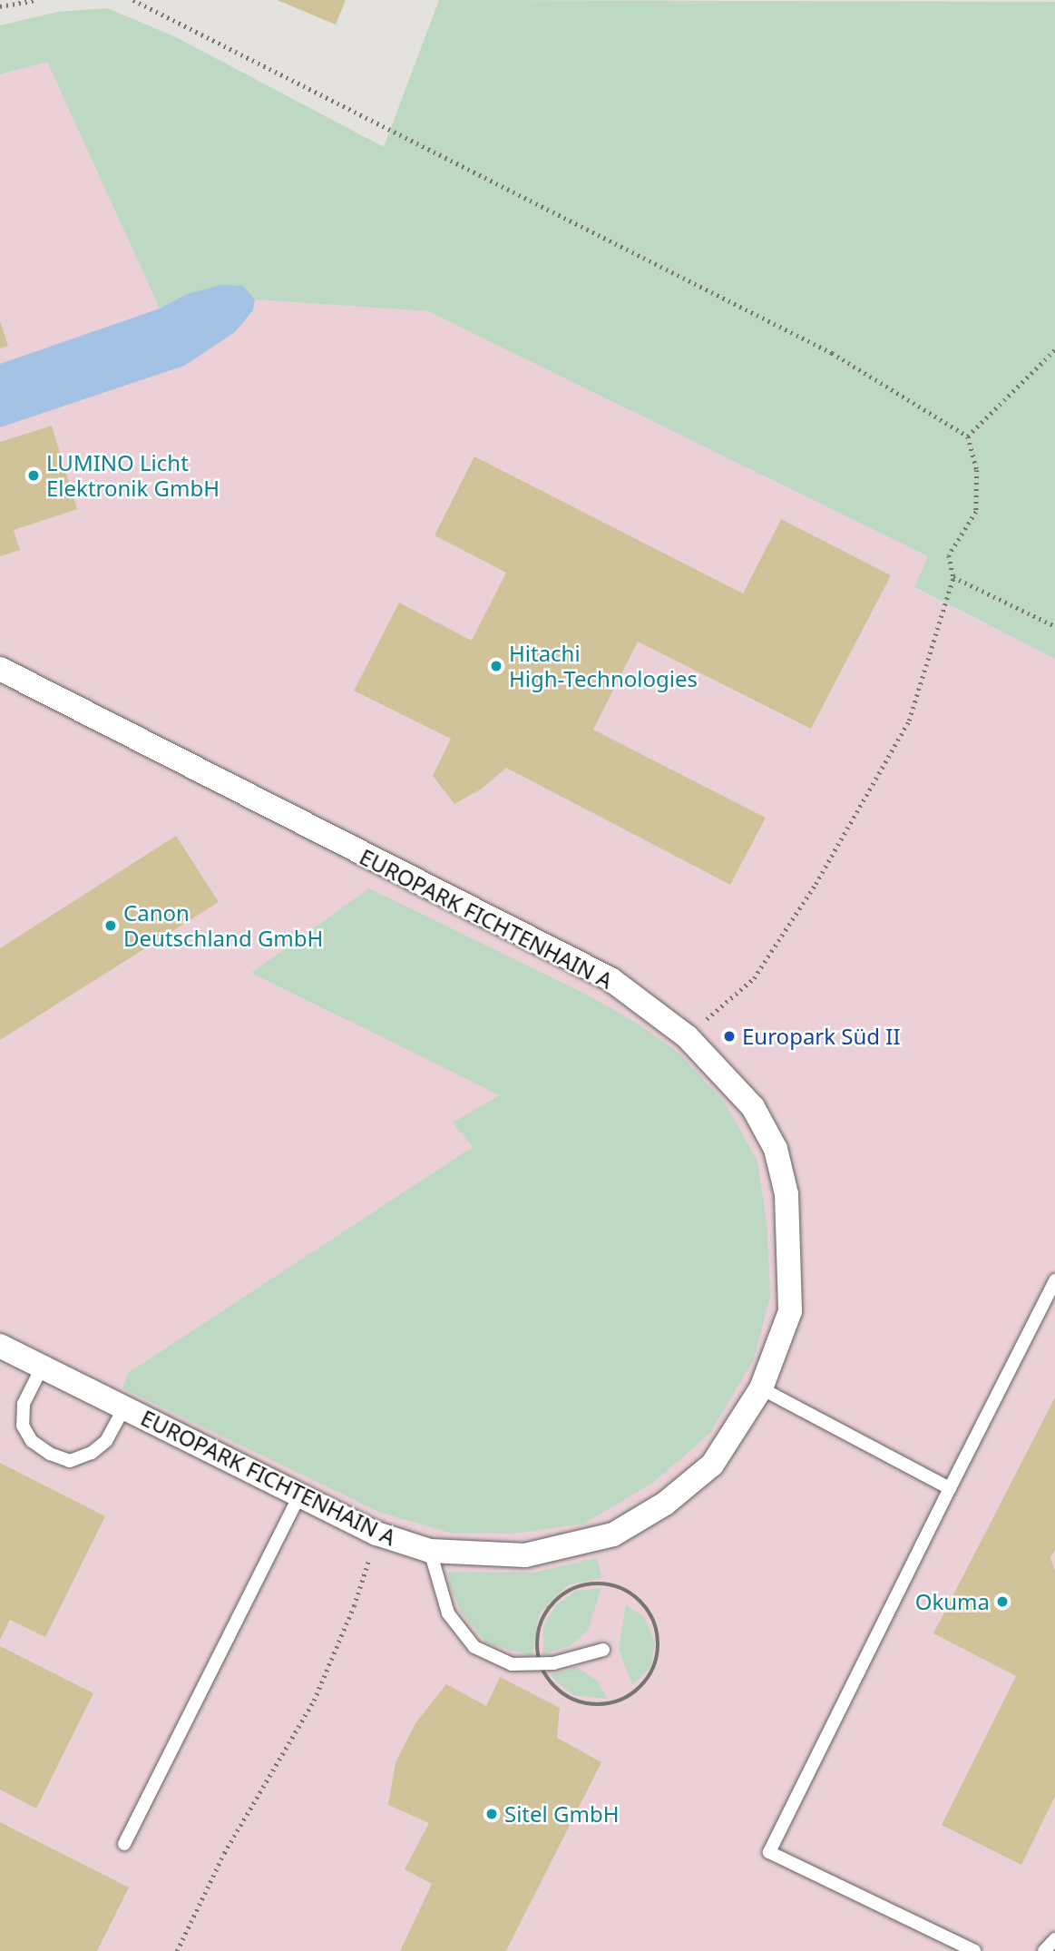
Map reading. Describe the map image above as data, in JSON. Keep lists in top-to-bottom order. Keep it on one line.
{"streets":{"street":["EUROPARK FICHTENHAIN A"]},"places":["LUMINO Licht Elektronik GmbH","Hitachi High-Technologies","Canon Deutschland GmbH","Europark Süd II","Okuma","Sitel GmbH"]}
